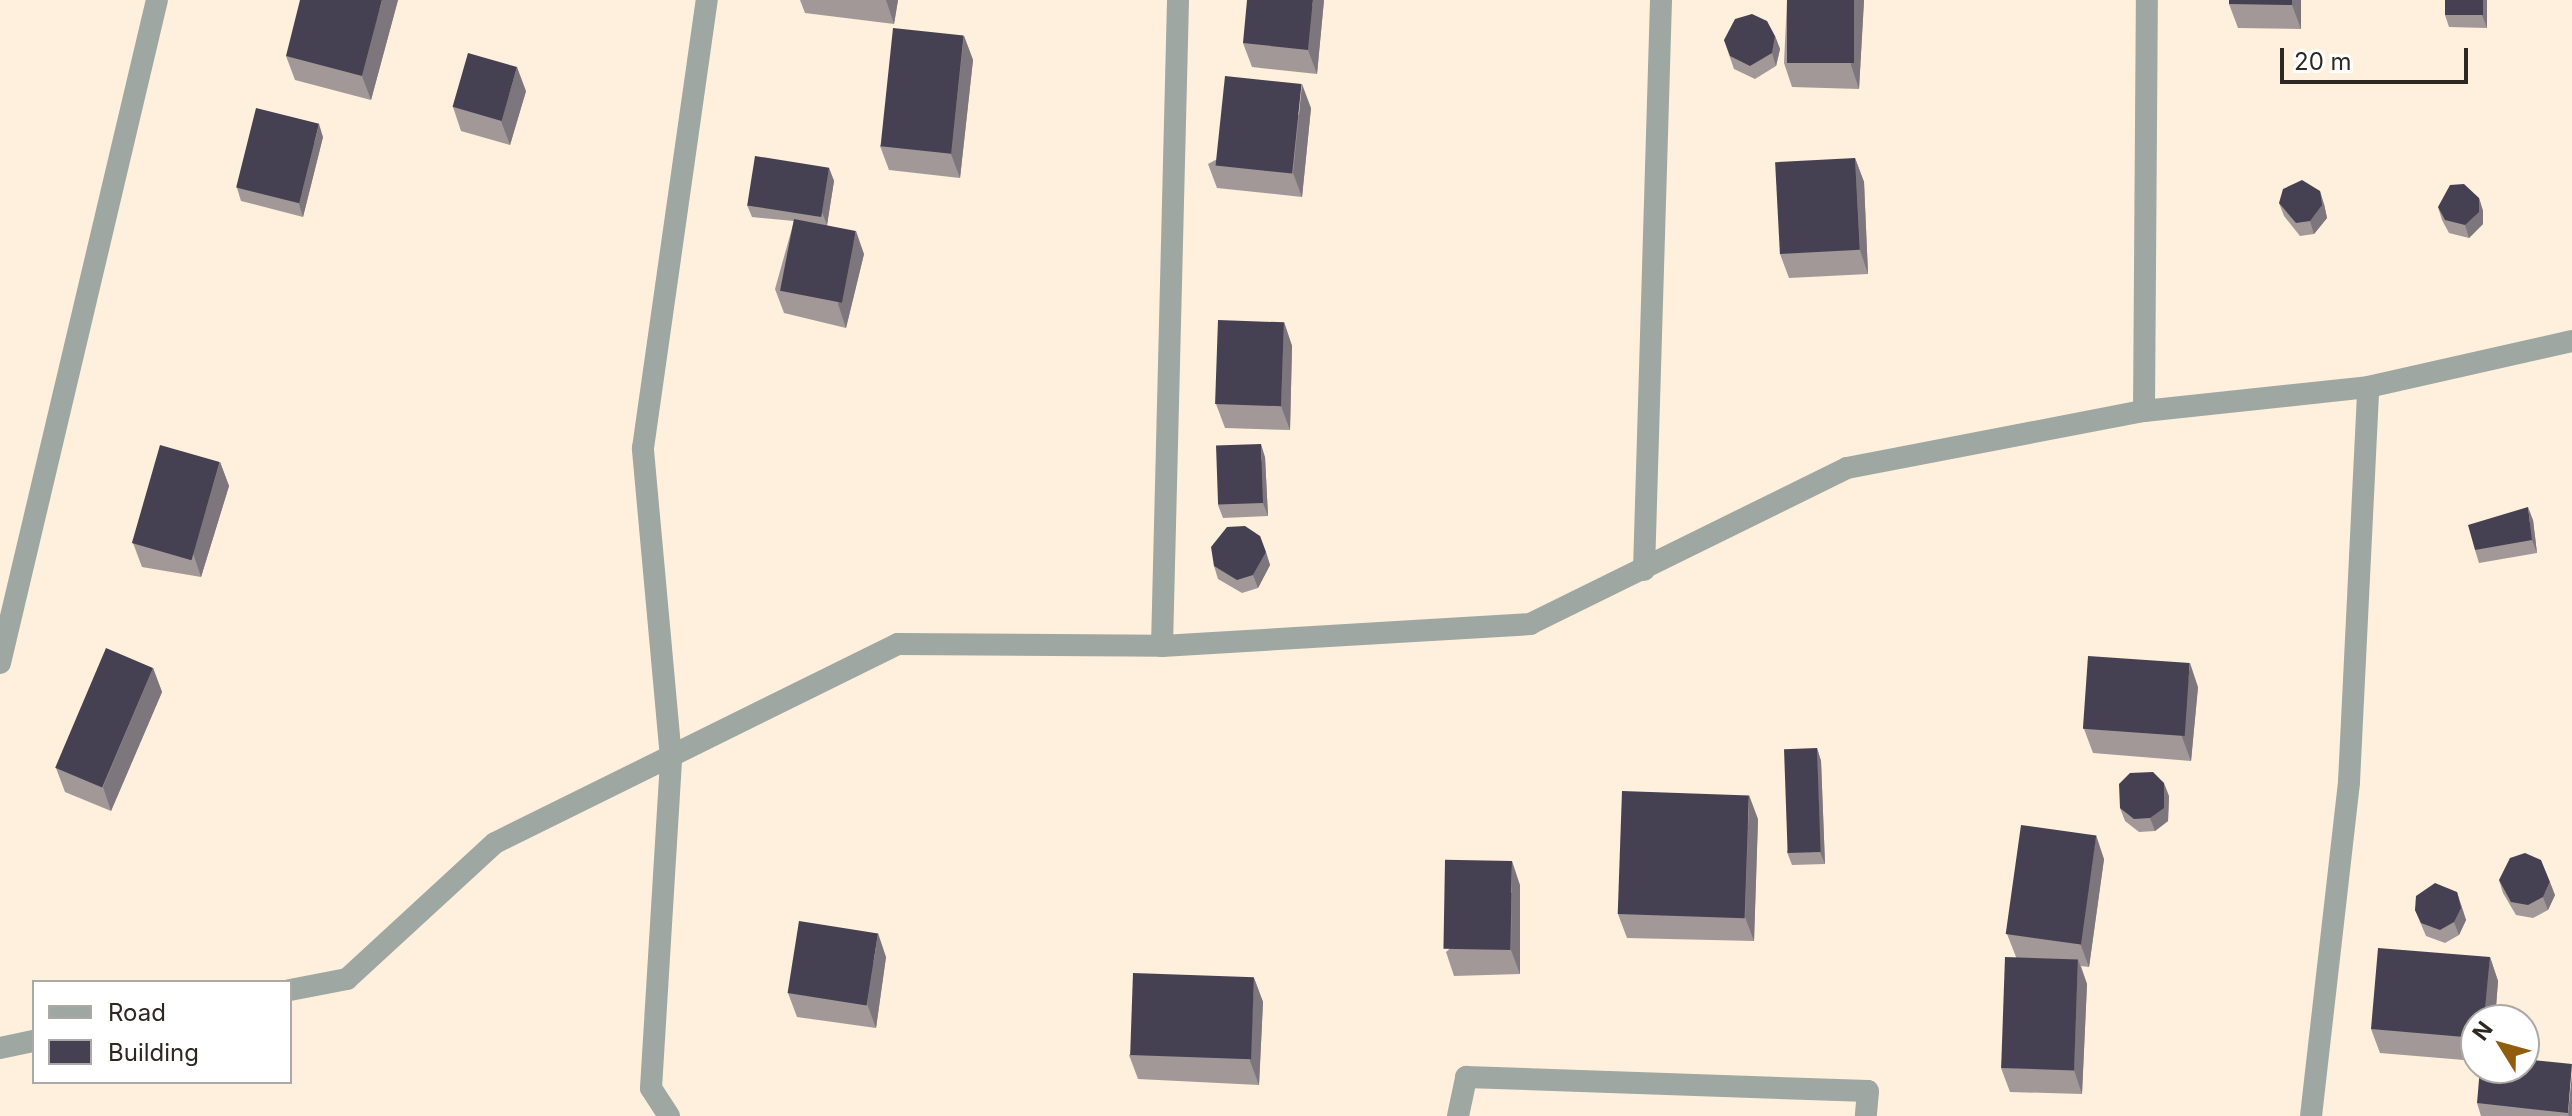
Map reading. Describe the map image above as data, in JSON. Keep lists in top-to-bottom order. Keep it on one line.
{"legend":["Road","Building"],"scale_bar":"20 m","north":"top left"}
